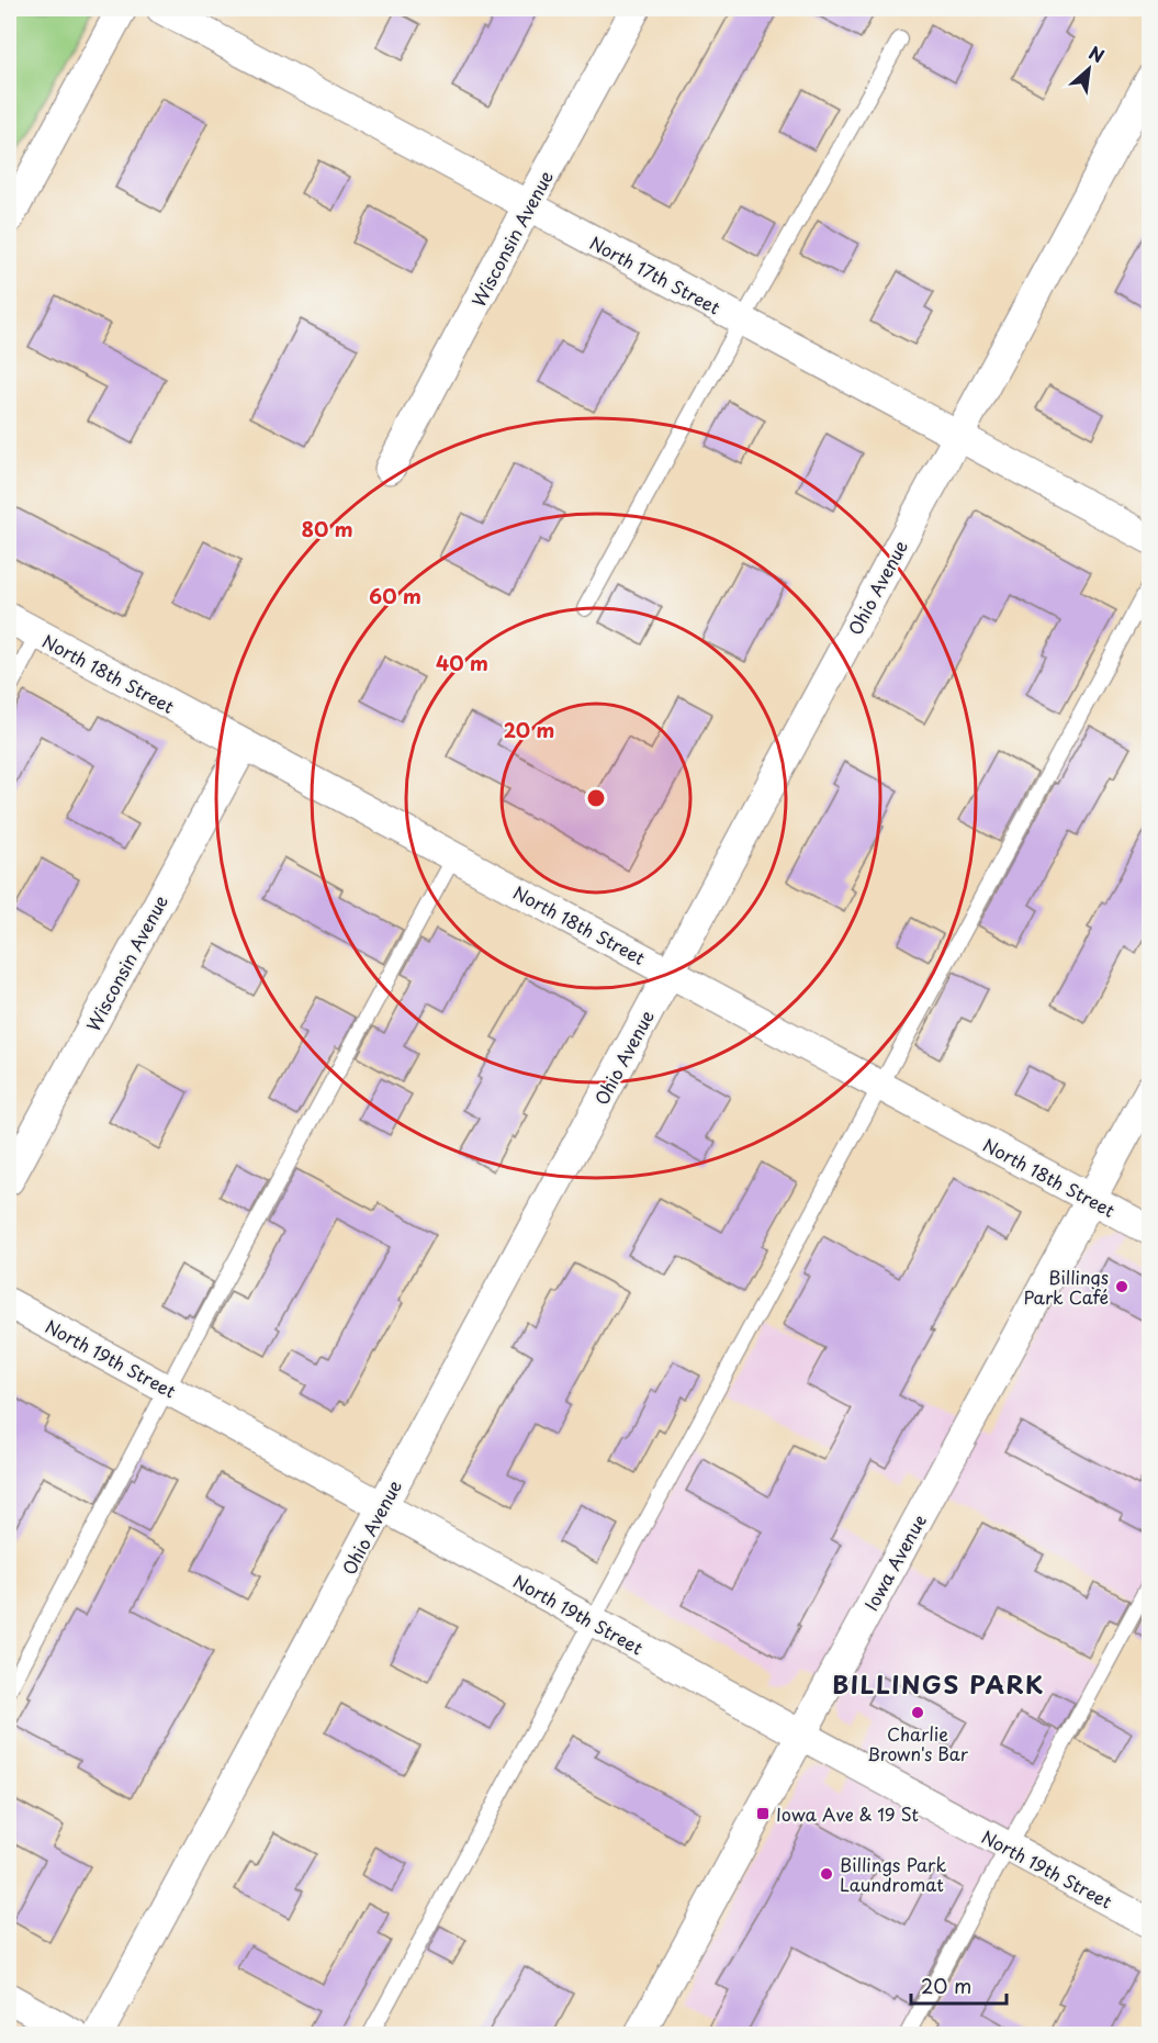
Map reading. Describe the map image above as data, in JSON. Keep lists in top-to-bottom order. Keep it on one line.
{"streets":{"street":["Wisconsin Avenue","North 17th Street","Ohio Avenue","North 18th Street","North 19th Street","Iowa Avenue"]},"crossings":[["Wisconsin Avenue","North 17th Street"],["Wisconsin Avenue","North 18th Street"],["North 17th Street","Ohio Avenue"],["Ohio Avenue","North 18th Street"],["Ohio Avenue","North 19th Street"],["North 18th Street","Iowa Avenue"],["North 19th Street","Iowa Avenue"]],"districts":["BILLINGS PARK"],"places":{"other":["Billings Park Café","Charlie Brown's Bar","Billings Park Laundromat"],"transit":["Iowa Ave & 19 St"]},"scale_bar":"20 m","north":"top right","rings":["80 m","60 m","40 m","20 m"]}
